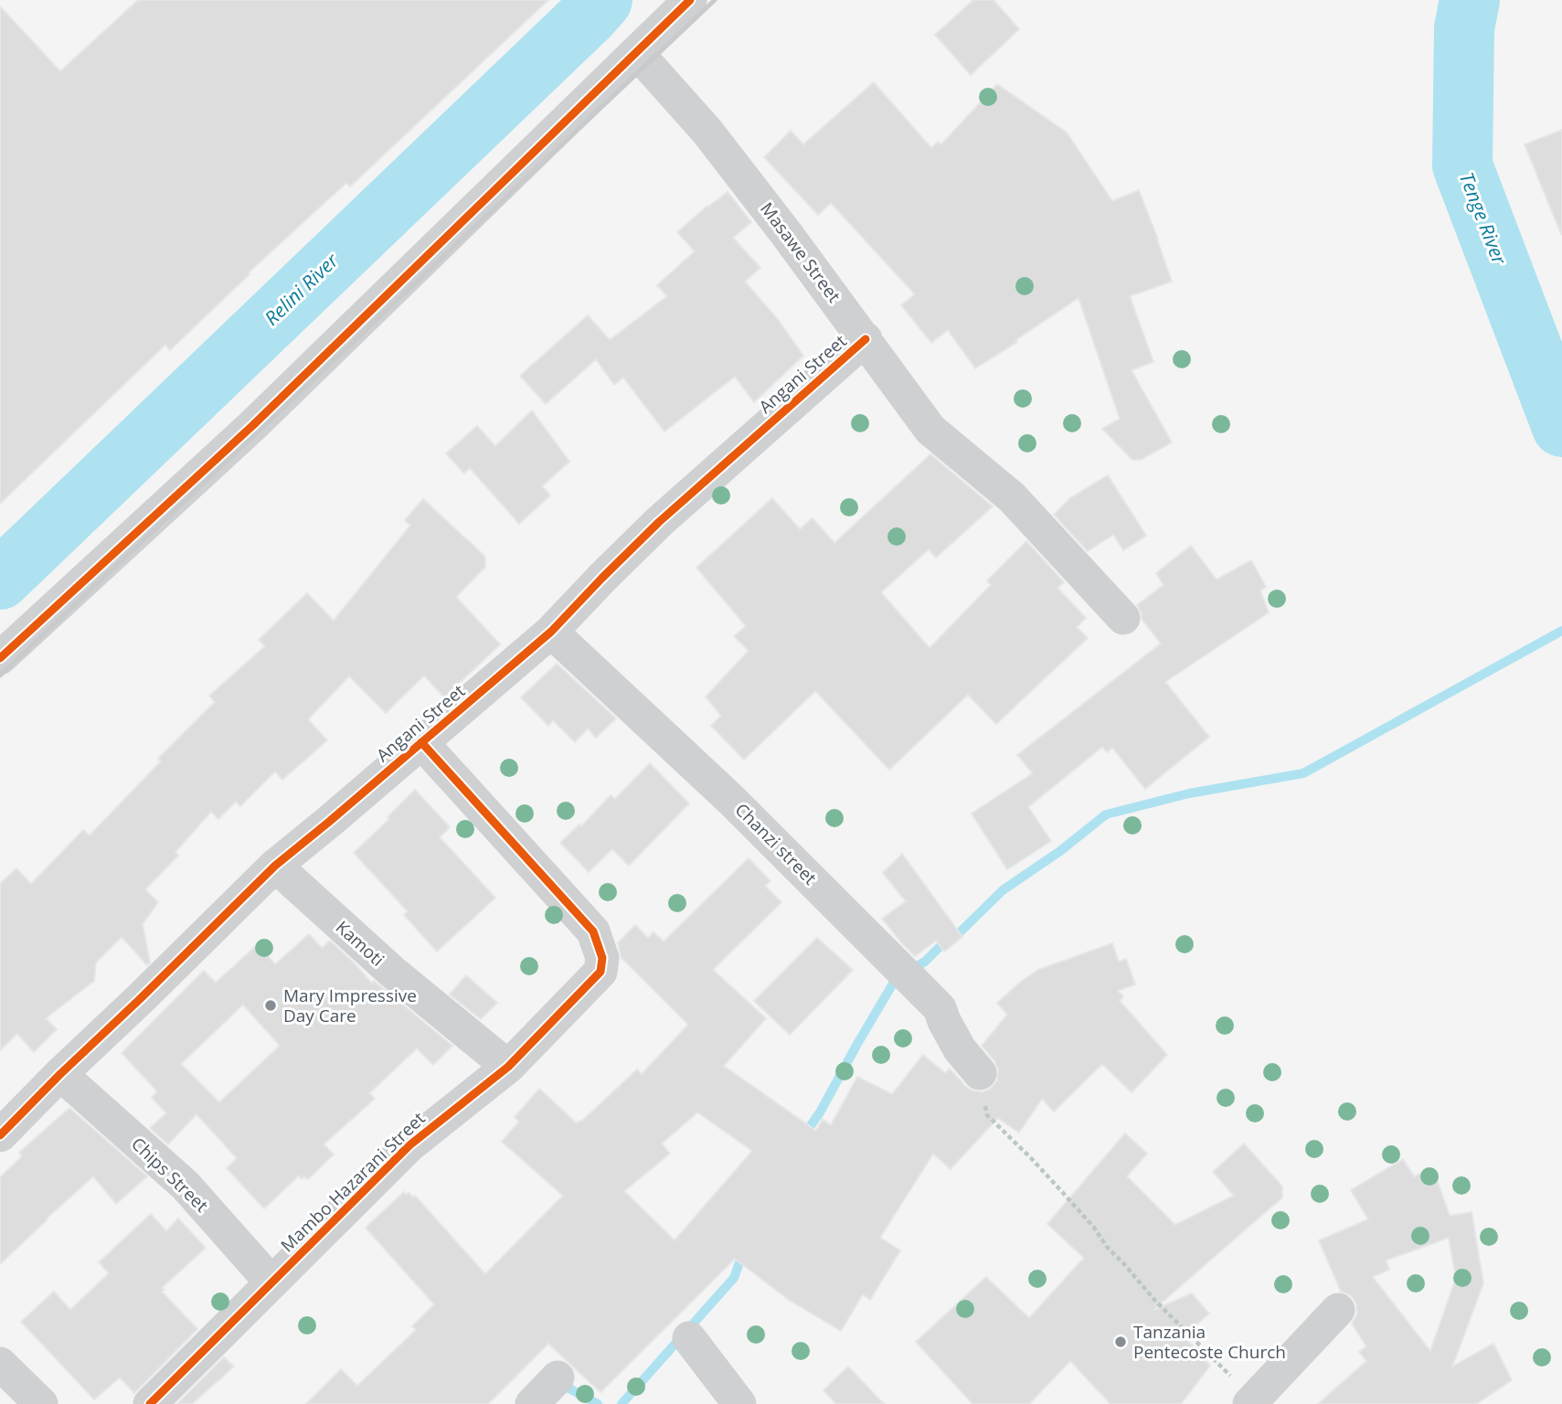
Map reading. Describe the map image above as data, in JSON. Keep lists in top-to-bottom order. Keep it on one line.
{"streets":{"street":["Masawe Street","Angani Street","Chanzi street","Kamoti","Chips Street","Mambo Hazarani Street"]},"crossings":[["Masawe Street","Angani Street"],["Angani Street","Chanzi street"],["Angani Street","Kamoti"],["Angani Street","Chips Street"],["Angani Street","Mambo Hazarani Street"],["Kamoti","Mambo Hazarani Street"],["Chips Street","Mambo Hazarani Street"]],"water":["Tenge River","Relini River"],"places":["Mary Impressive Day Care","Tanzania Pentecoste Church"]}
